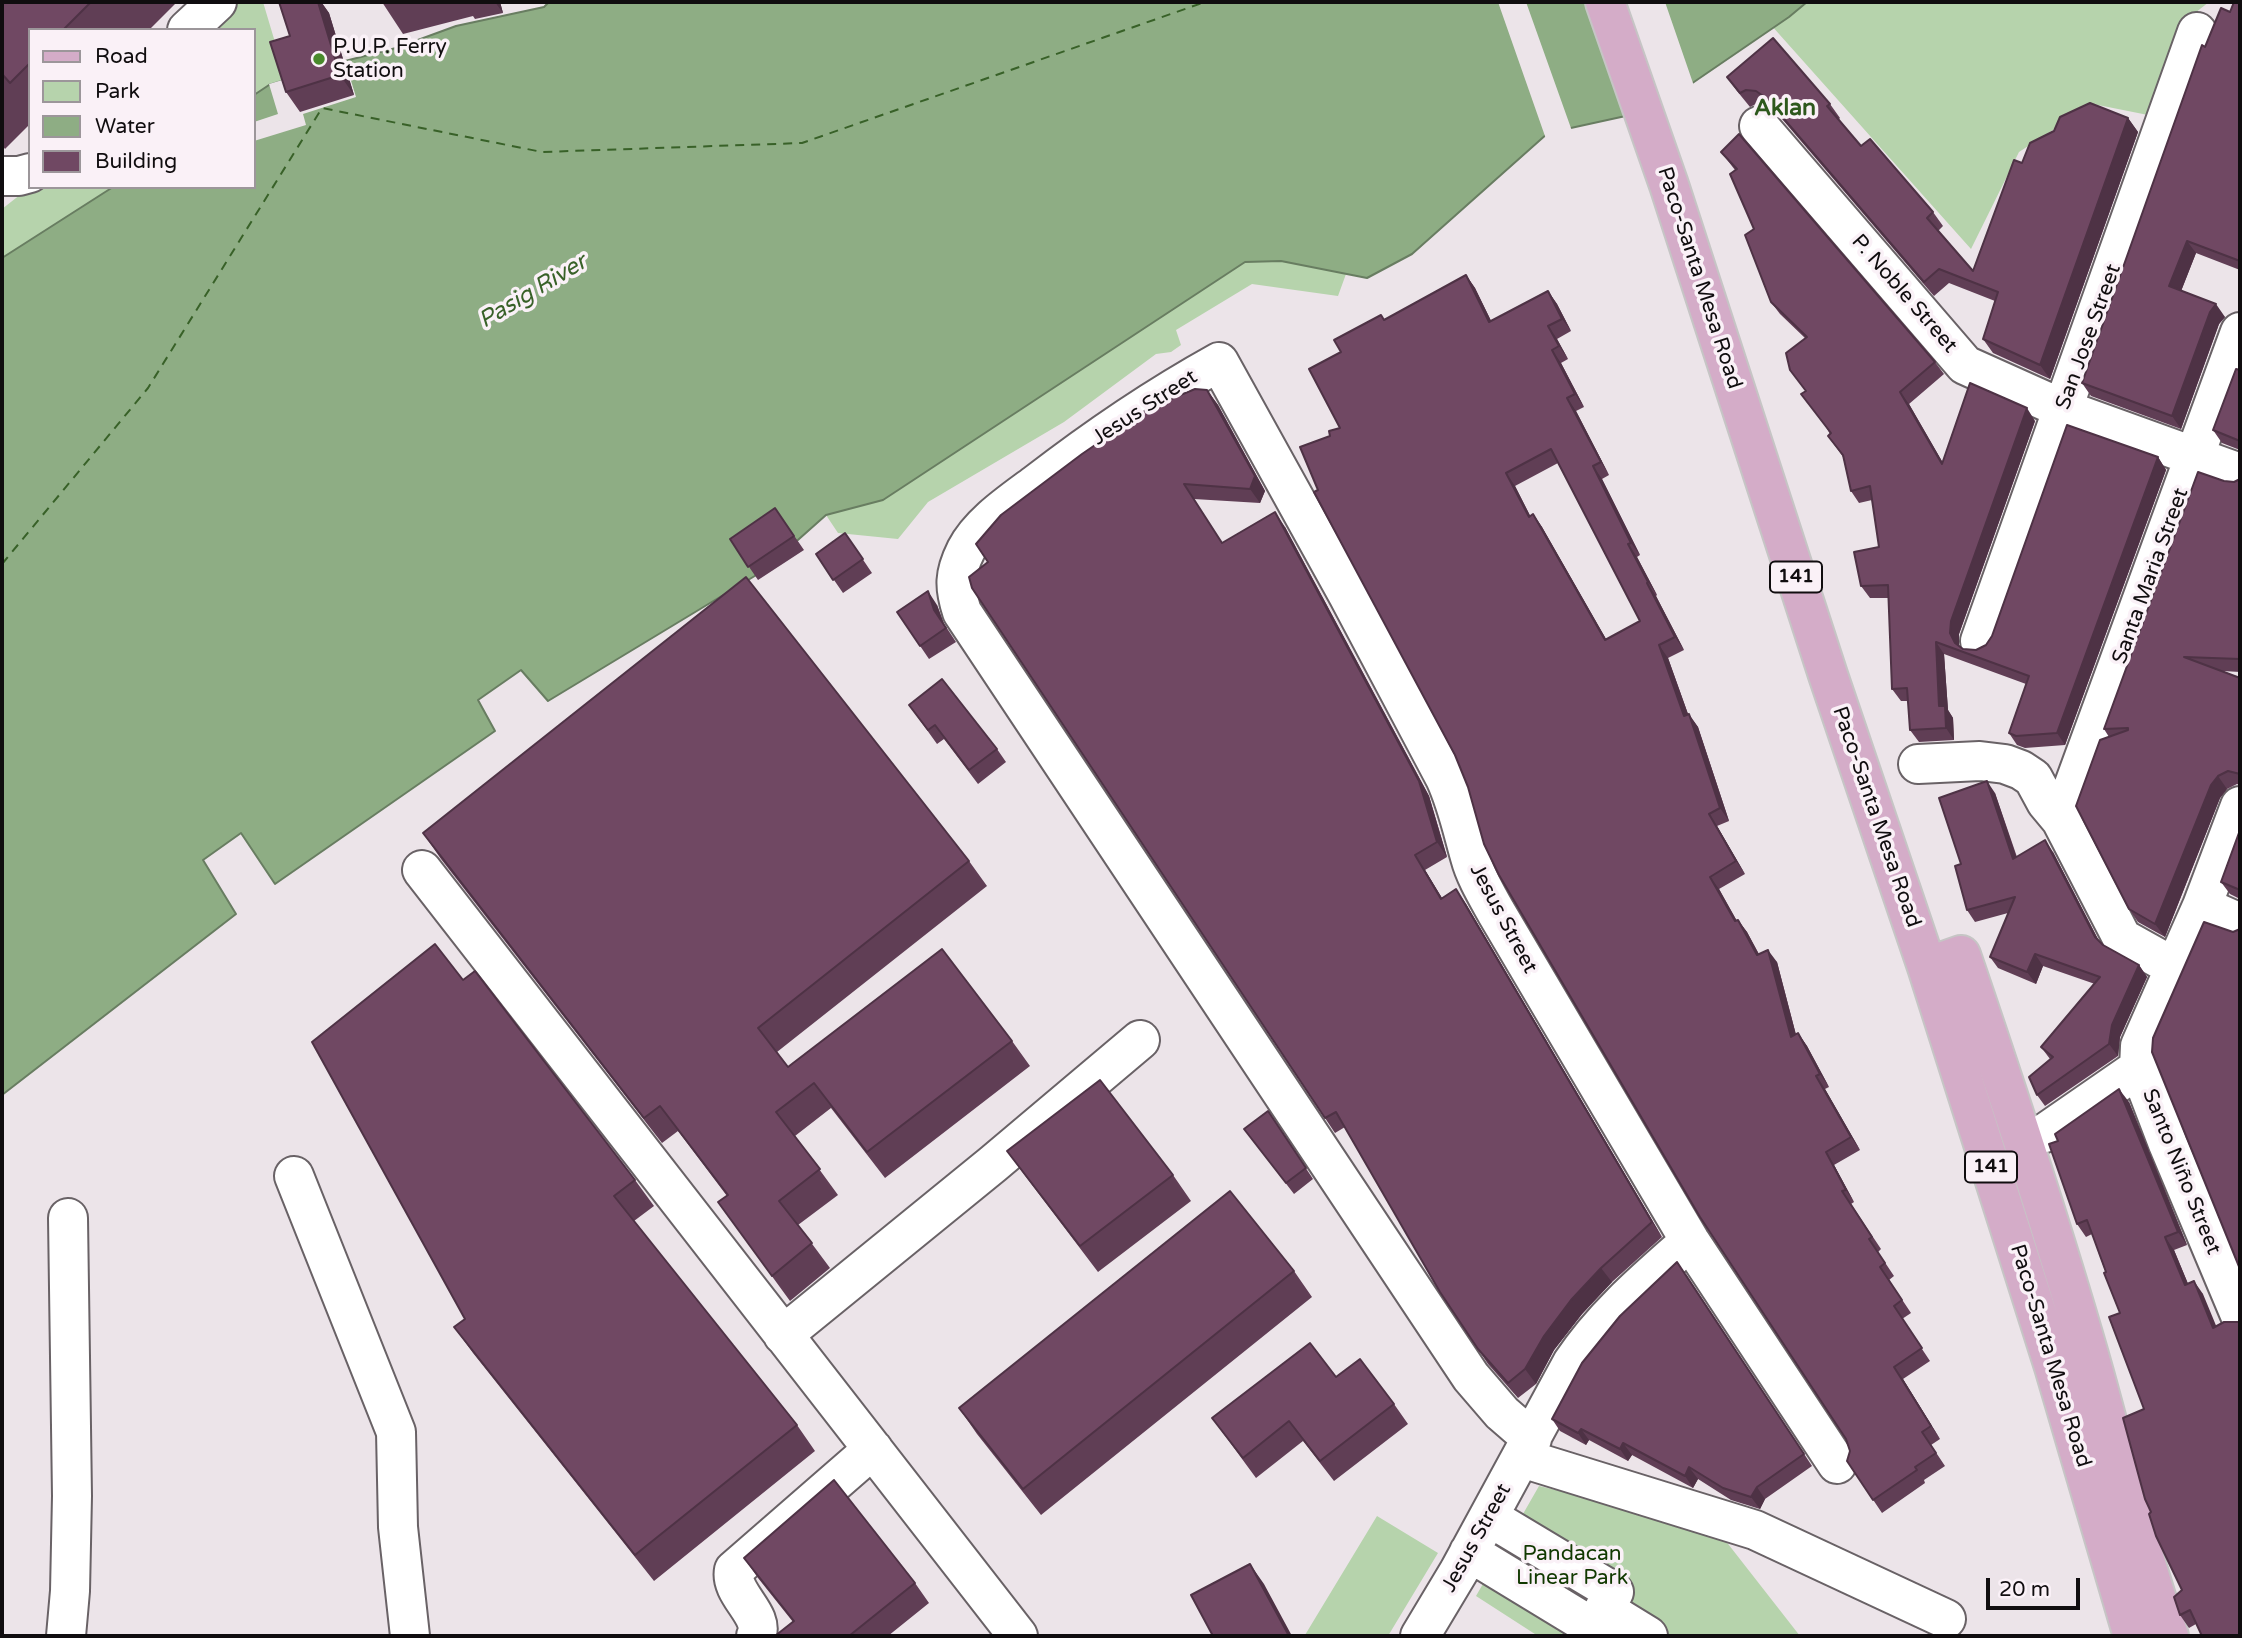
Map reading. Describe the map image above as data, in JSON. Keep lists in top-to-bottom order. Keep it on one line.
{"streets":{"main road":["Paco-Santa Mesa Road","141"],"street":["P. Noble Street","San Jose Street","Jesus Street","Santa Maria Street","Santo Niño Street"]},"crossings":[["P. Noble Street","San Jose Street"],["P. Noble Street","Santa Maria Street"]],"districts":["Aklan"],"water":["Pasig River"],"parks":["Pandacan Linear Park"],"places":["P.U.P. Ferry Station"],"legend":["Road","Park","Water","Building"],"scale_bar":"20 m"}
